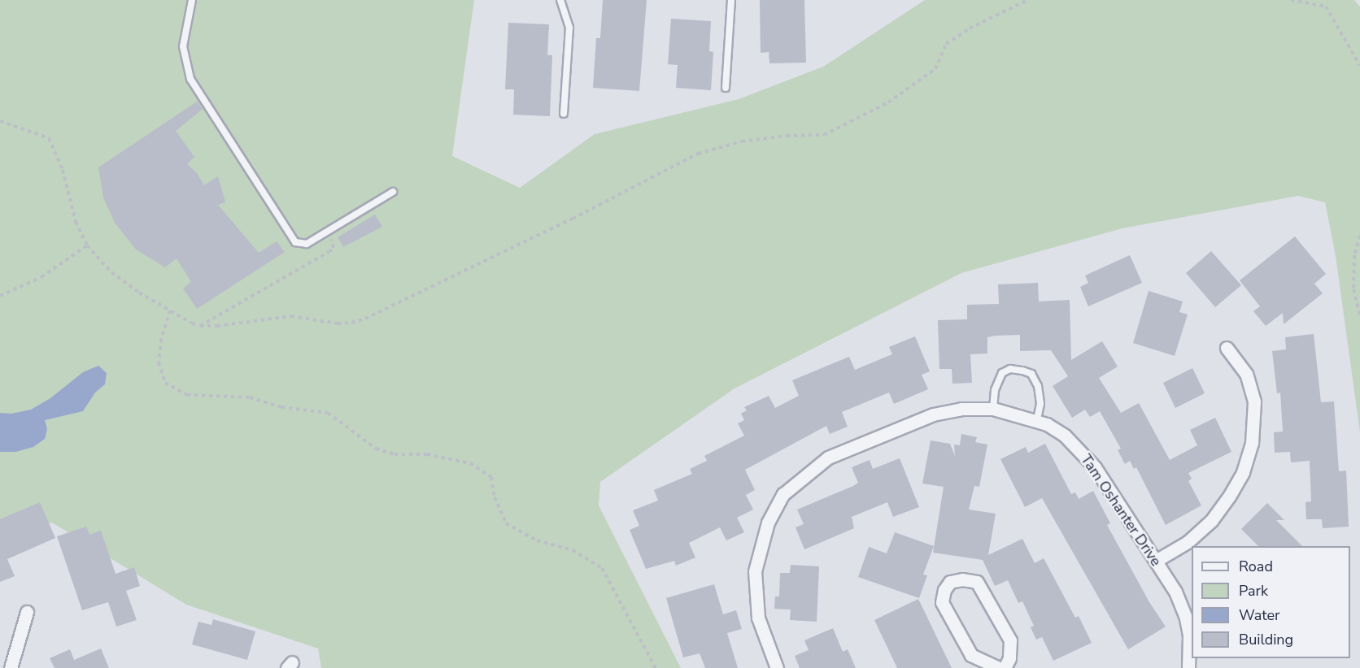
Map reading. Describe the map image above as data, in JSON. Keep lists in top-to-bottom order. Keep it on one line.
{"streets":{"street":["Tam Oshanter Drive"]},"legend":["Road","Park","Water","Building"]}
